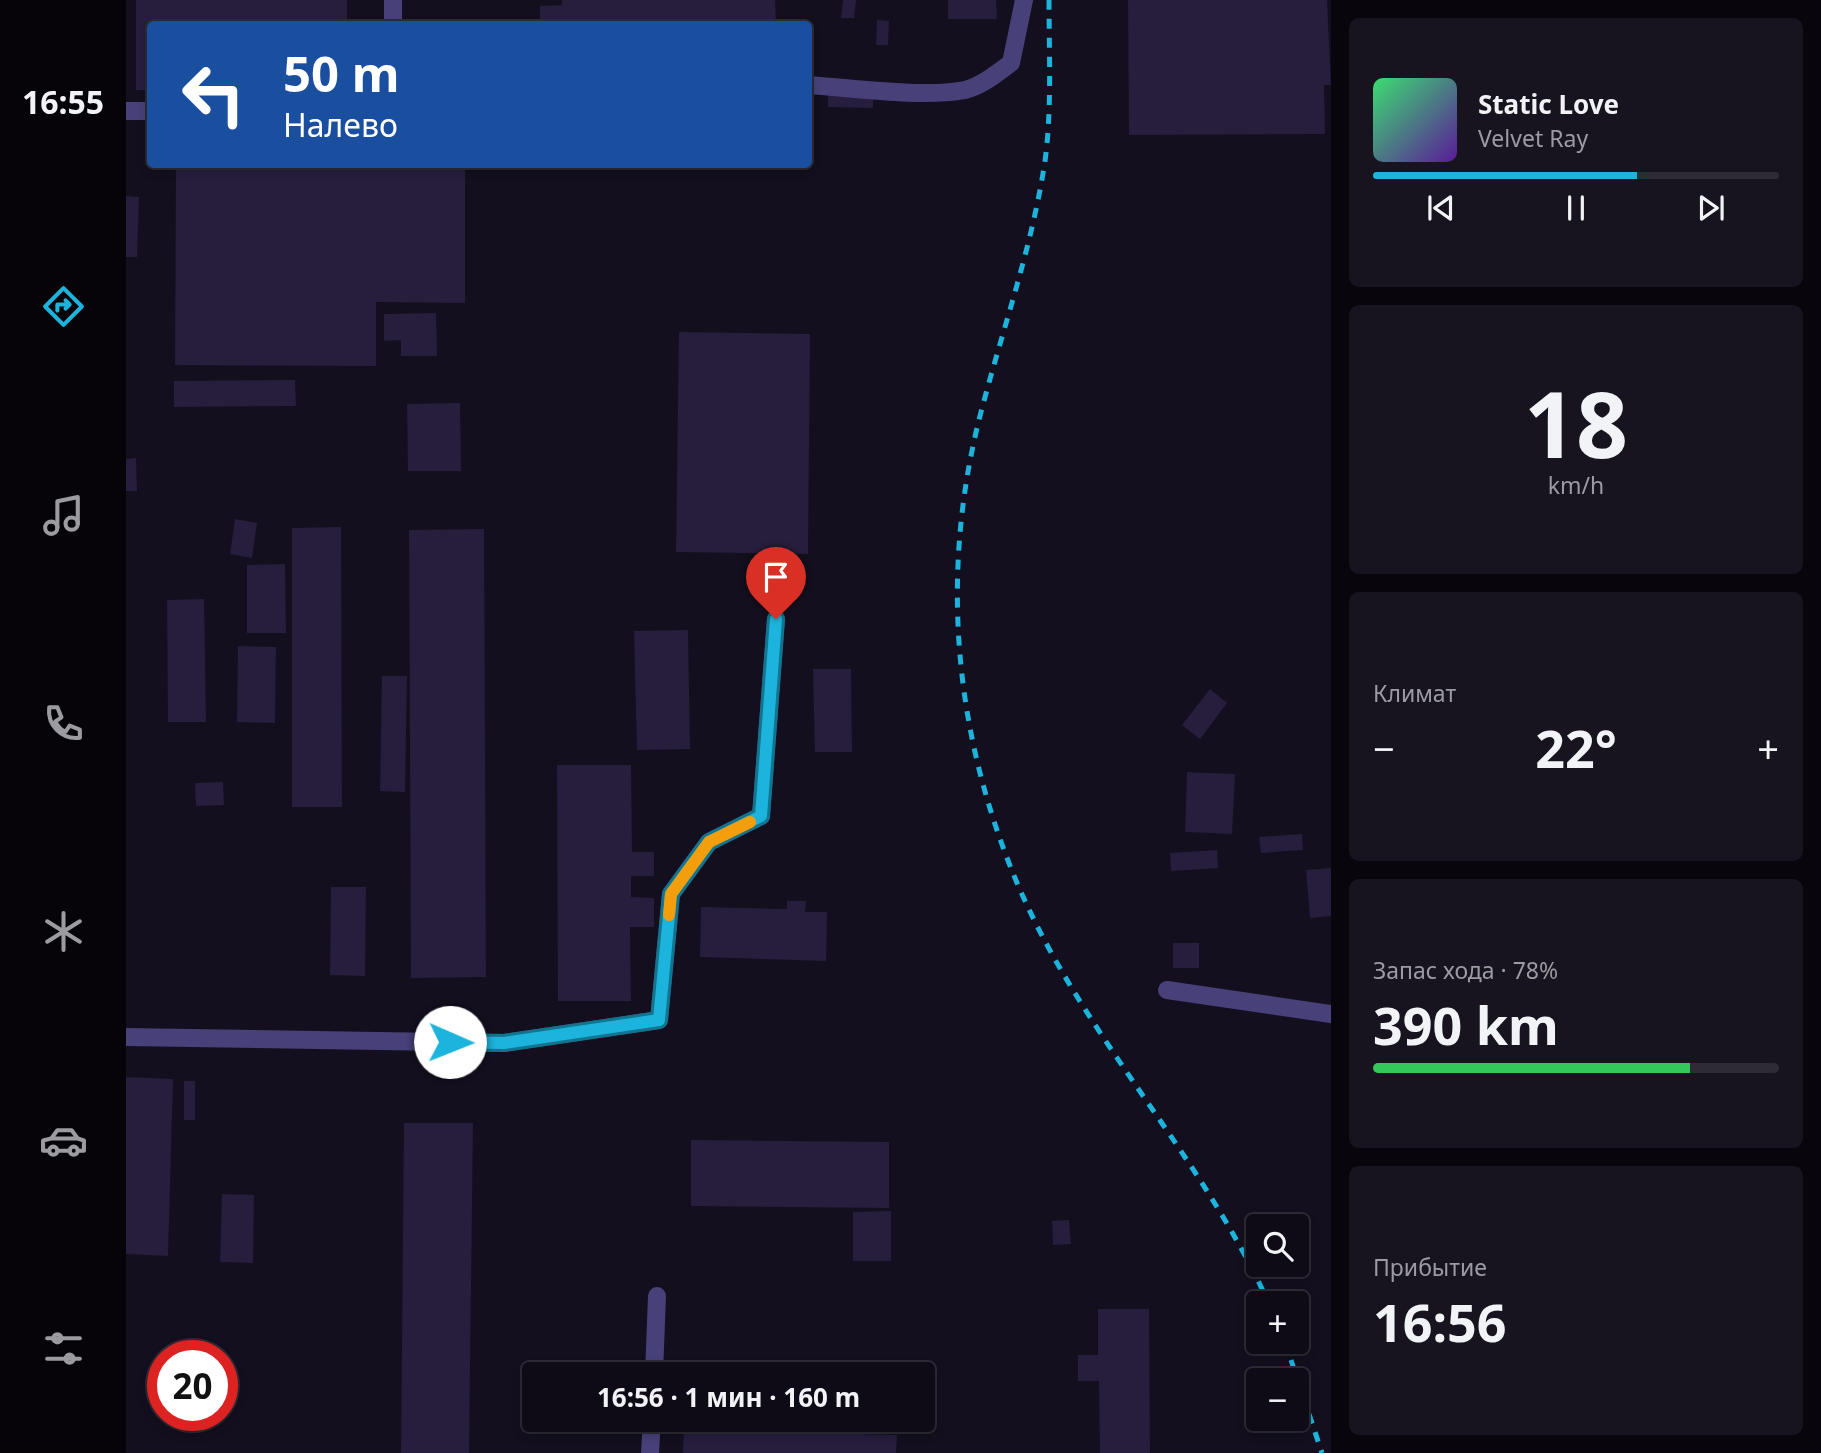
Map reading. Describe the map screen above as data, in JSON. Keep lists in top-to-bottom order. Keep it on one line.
{"page":{"tabs":"16:55","turn":["50 m","Налево"],"song":["Static Love","Velvet Ray"],"tile":[["18","km/h"],"Климат",["Запас хода · 78%","390 km"],["Прибытие","16:56"]],"heat":["−","22°","+"],"map_buttons":["+","−"],"limit":"20","trip":"16:56 · 1 мин · 160 m"}}
